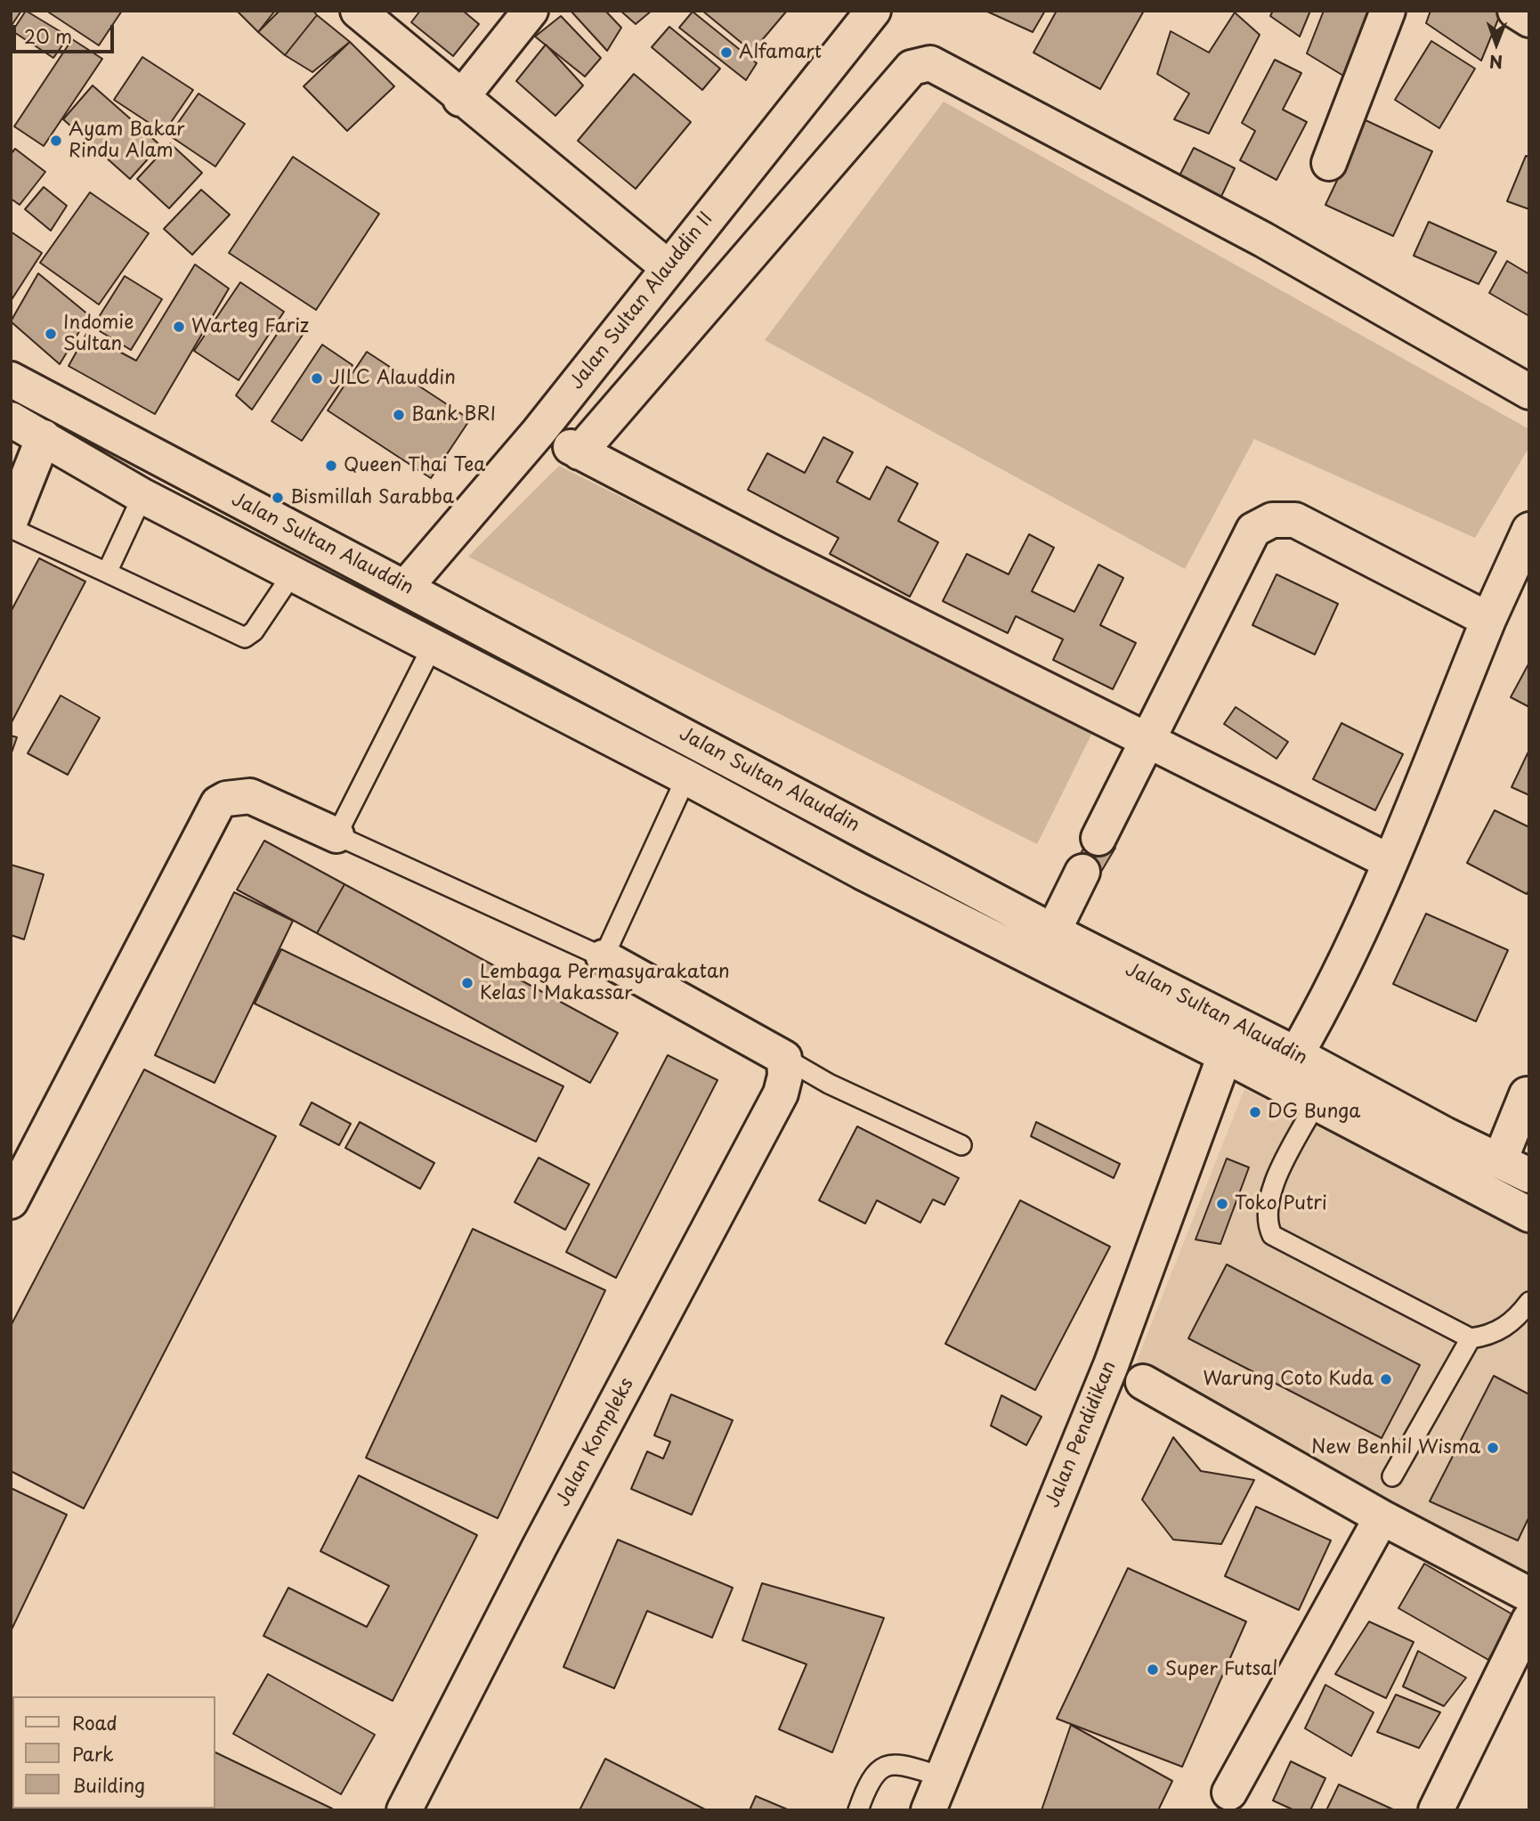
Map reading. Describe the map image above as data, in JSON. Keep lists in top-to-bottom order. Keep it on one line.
{"streets":{"main road":["Jalan Sultan Alauddin II","Jalan Sultan Alauddin","Jalan Pendidikan","Jalan Kompleks"]},"crossings":[["Jalan Sultan Alauddin II","Jalan Sultan Alauddin"],["Jalan Sultan Alauddin","Jalan Pendidikan"]],"places":["Alfamart","Ayam Bakar Rindu Alam","Warteg Fariz","Indomie Sultan","JILC Alauddin","Bank BRI","Queen Thai Tea","Bismillah Sarabba","Lembaga Permasyarakatan Kelas I Makassar","DG Bunga","Toko Putri","Warung Coto Kuda","New Benhil Wisma","Super Futsal"],"legend":["Road","Park","Building"],"scale_bar":"20 m","north":"bottom"}
